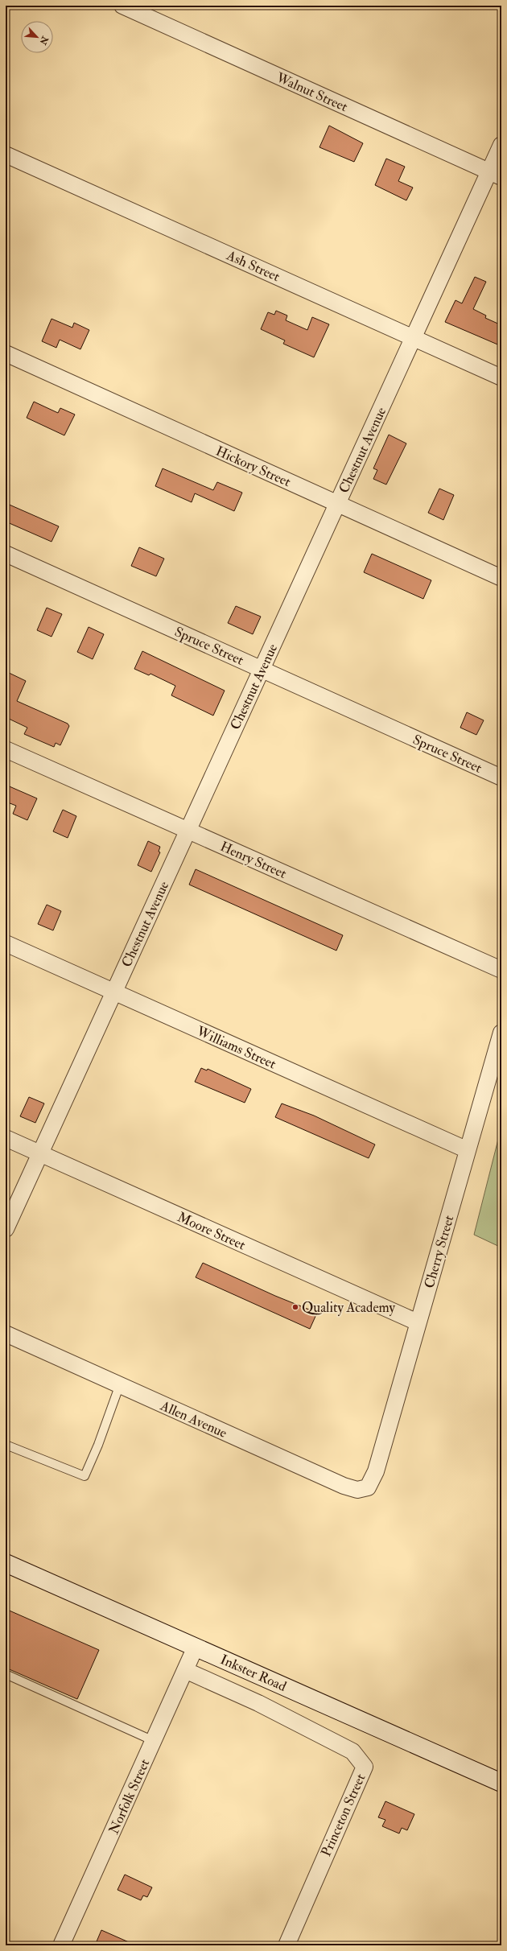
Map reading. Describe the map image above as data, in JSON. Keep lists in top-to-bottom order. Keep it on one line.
{"streets":{"main road":["Inkster Road"],"street":["Walnut Street","Ash Street","Chestnut Avenue","Hickory Street","Spruce Street","Henry Street","Williams Street","Moore Street","Cherry Street","Allen Avenue","Norfolk Street","Princeton Street"]},"crossings":[["Walnut Street","Chestnut Avenue"],["Ash Street","Chestnut Avenue"],["Chestnut Avenue","Hickory Street"],["Chestnut Avenue","Spruce Street"],["Chestnut Avenue","Henry Street"],["Chestnut Avenue","Williams Street"],["Chestnut Avenue","Moore Street"],["Williams Street","Cherry Street"],["Moore Street","Cherry Street"],["Cherry Street","Allen Avenue"],["Inkster Road","Norfolk Street"],["Norfolk Street","Princeton Street"]],"places":["Quality Academy"],"north":"bottom right"}
